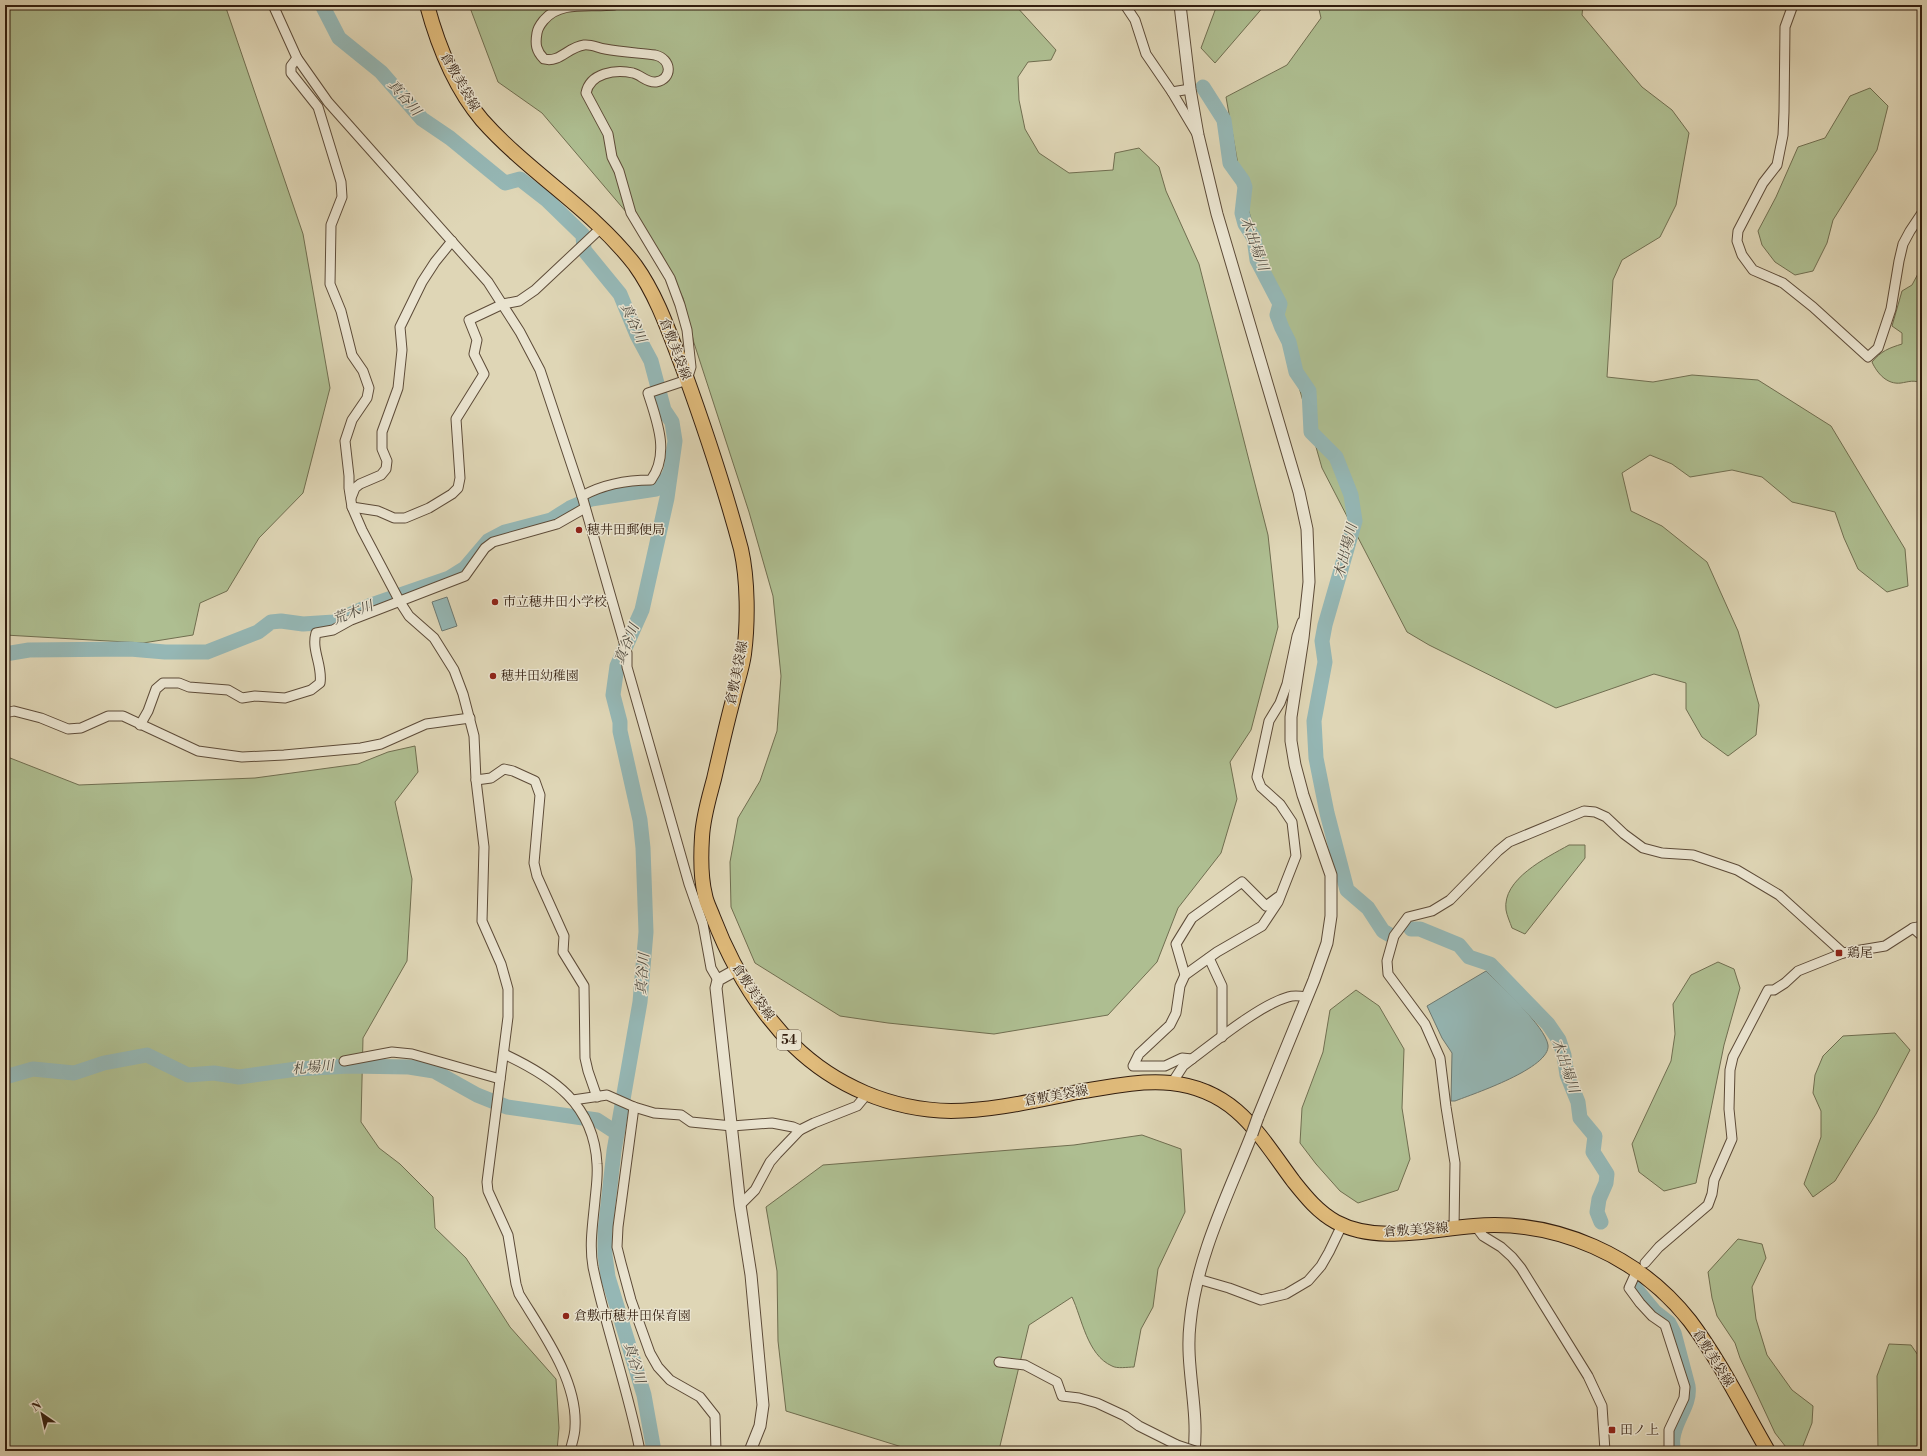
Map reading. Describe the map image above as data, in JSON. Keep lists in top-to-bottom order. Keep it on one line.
{"streets":{"main road":["倉敷美袋線","54"]},"water":["真谷川","木出場川","荒木川","札場川"],"places":{"other":["穂井田郵便局","市立穂井田小学校","穂井田幼稚園","倉敷市穂井田保育園"],"transit":["鶏尾","田ノ上"]},"north":"top left"}
